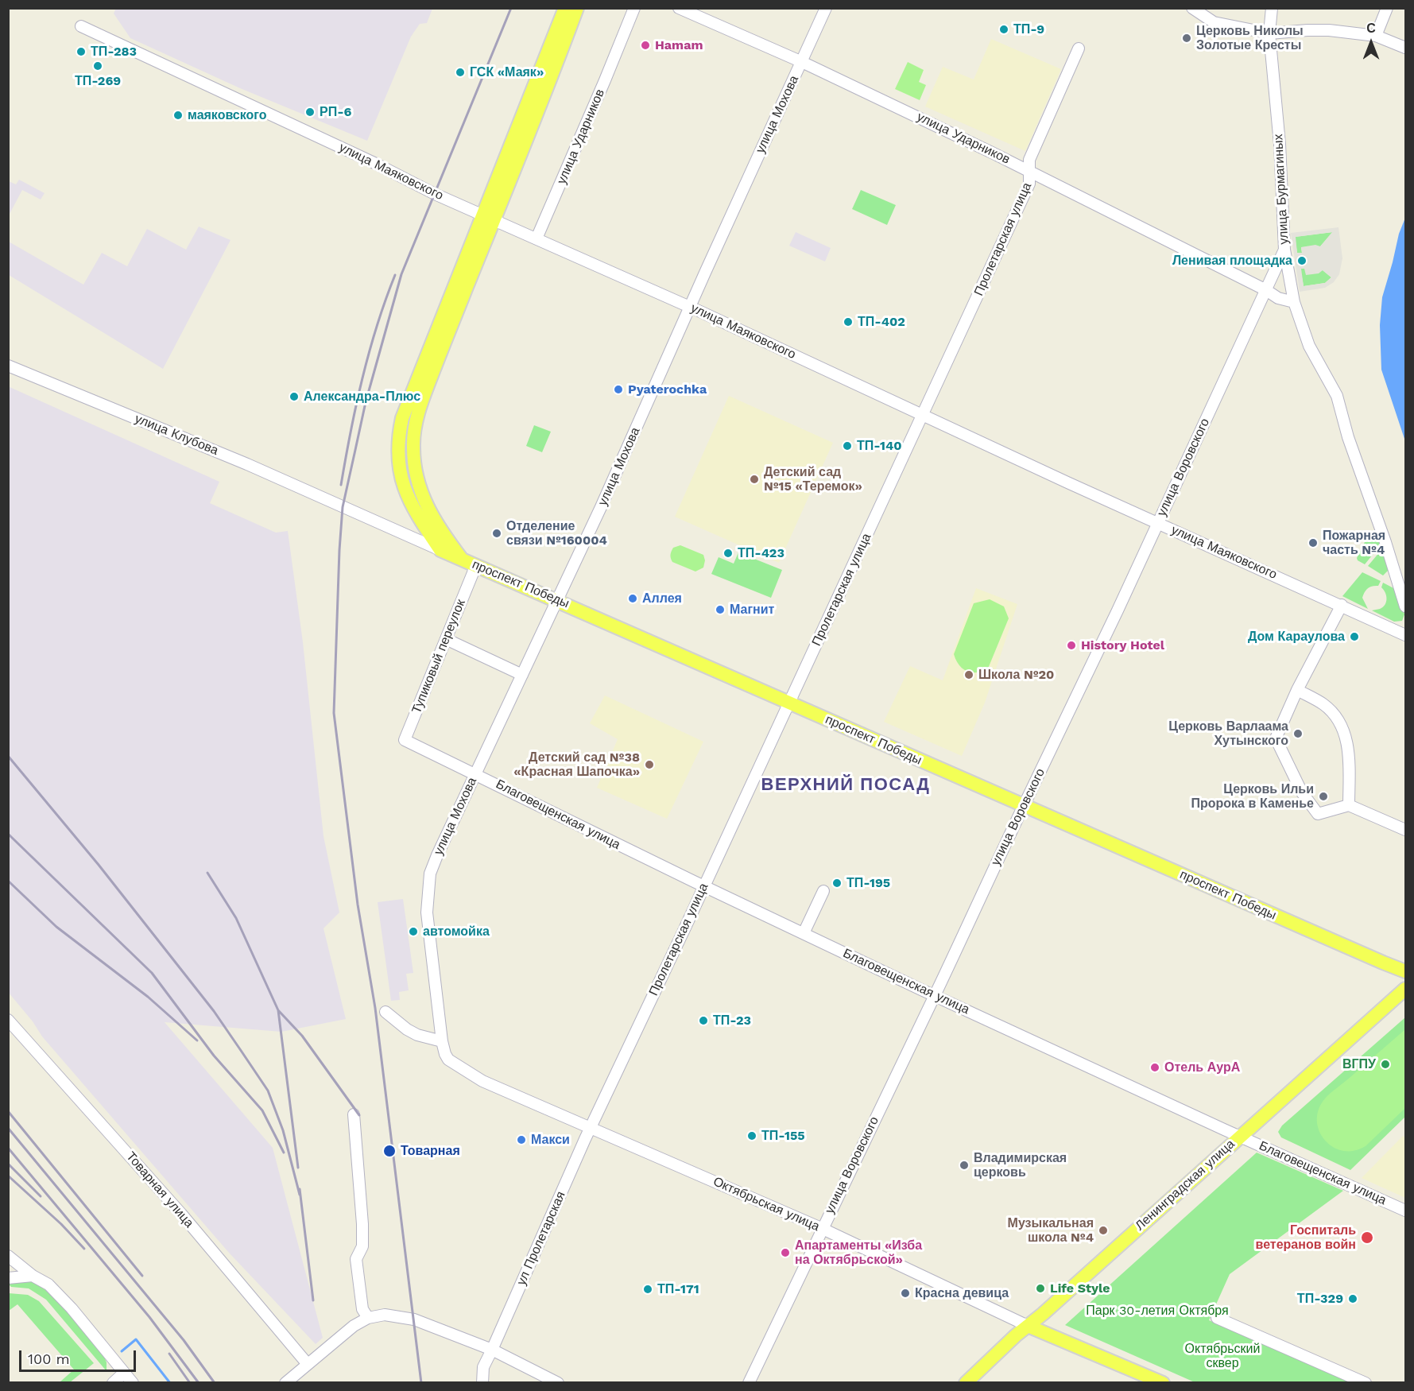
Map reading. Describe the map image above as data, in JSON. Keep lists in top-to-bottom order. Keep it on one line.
{"streets":{"main road":["проспект Победы","Ленинградская улица","Октябрьская улица"],"street":["улица Мохова","улица Ударников","улица Маяковского","улица Бурмагиных","Пролетарская улица","улица Клубова","улица Воровского","Тупиковый переулок","Благовещенская улица","Товарная улица","ул Пролетарская"]},"crossings":[["улица Мохова","улица Ударников"],["улица Мохова","улица Маяковского"],["улица Мохова","проспект Победы"],["улица Мохова","Благовещенская улица"],["улица Мохова","Октябрьская улица"],["улица Ударников","улица Маяковского"],["улица Ударников","улица Бурмагиных"],["улица Ударников","Пролетарская улица"],["улица Ударников","улица Воровского"],["улица Маяковского","Пролетарская улица"],["улица Маяковского","улица Воровского"],["улица Бурмагиных","улица Воровского"],["Пролетарская улица","проспект Победы"],["Пролетарская улица","Благовещенская улица"],["Пролетарская улица","Октябрьская улица"],["Пролетарская улица","ул Пролетарская"],["улица Клубова","проспект Победы"],["улица Воровского","проспект Победы"],["улица Воровского","Благовещенская улица"],["улица Воровского","Октябрьская улица"],["проспект Победы","Тупиковый переулок"],["Тупиковый переулок","Благовещенская улица"],["Благовещенская улица","Ленинградская улица"],["Ленинградская улица","Октябрьская улица"],["Октябрьская улица","ул Пролетарская"]],"districts":["ВЕРХНИЙ ПОСАД"],"parks":["Парк 30-летия Октября","Октябрьский сквер"],"places":["ТП-9","Церковь Николы Золотые Кресты","Hamam","ТП-283","ТП-269","ГСК «Маяк»","РП-6","маяковского","Ленивая площадка","ТП-402","Pyaterochka","Александра-Плюс","ТП-140","Детский сад №15 «Теремок»","Отделение связи №160004","Пожарная часть №4","ТП-423","Аллея","Магнит","Дом Караулова","History Hotel","Школа №20","Церковь Варлаама Хутынского","Детский сад №38 «Красная Шапочка»","Церковь Ильи Пророка в Каменье","ТП-195","автомойка","ТП-23","ВГПУ","Отель АурА","ТП-155","Макси","Товарная","Владимирская церковь","Музыкальная школа №4","Госпиталь ветеранов войн","Апартаменты «Изба на Октябрьской»","Life Style","ТП-171","Красна девица","ТП-329"],"scale_bar":"100 m","north":"top"}
